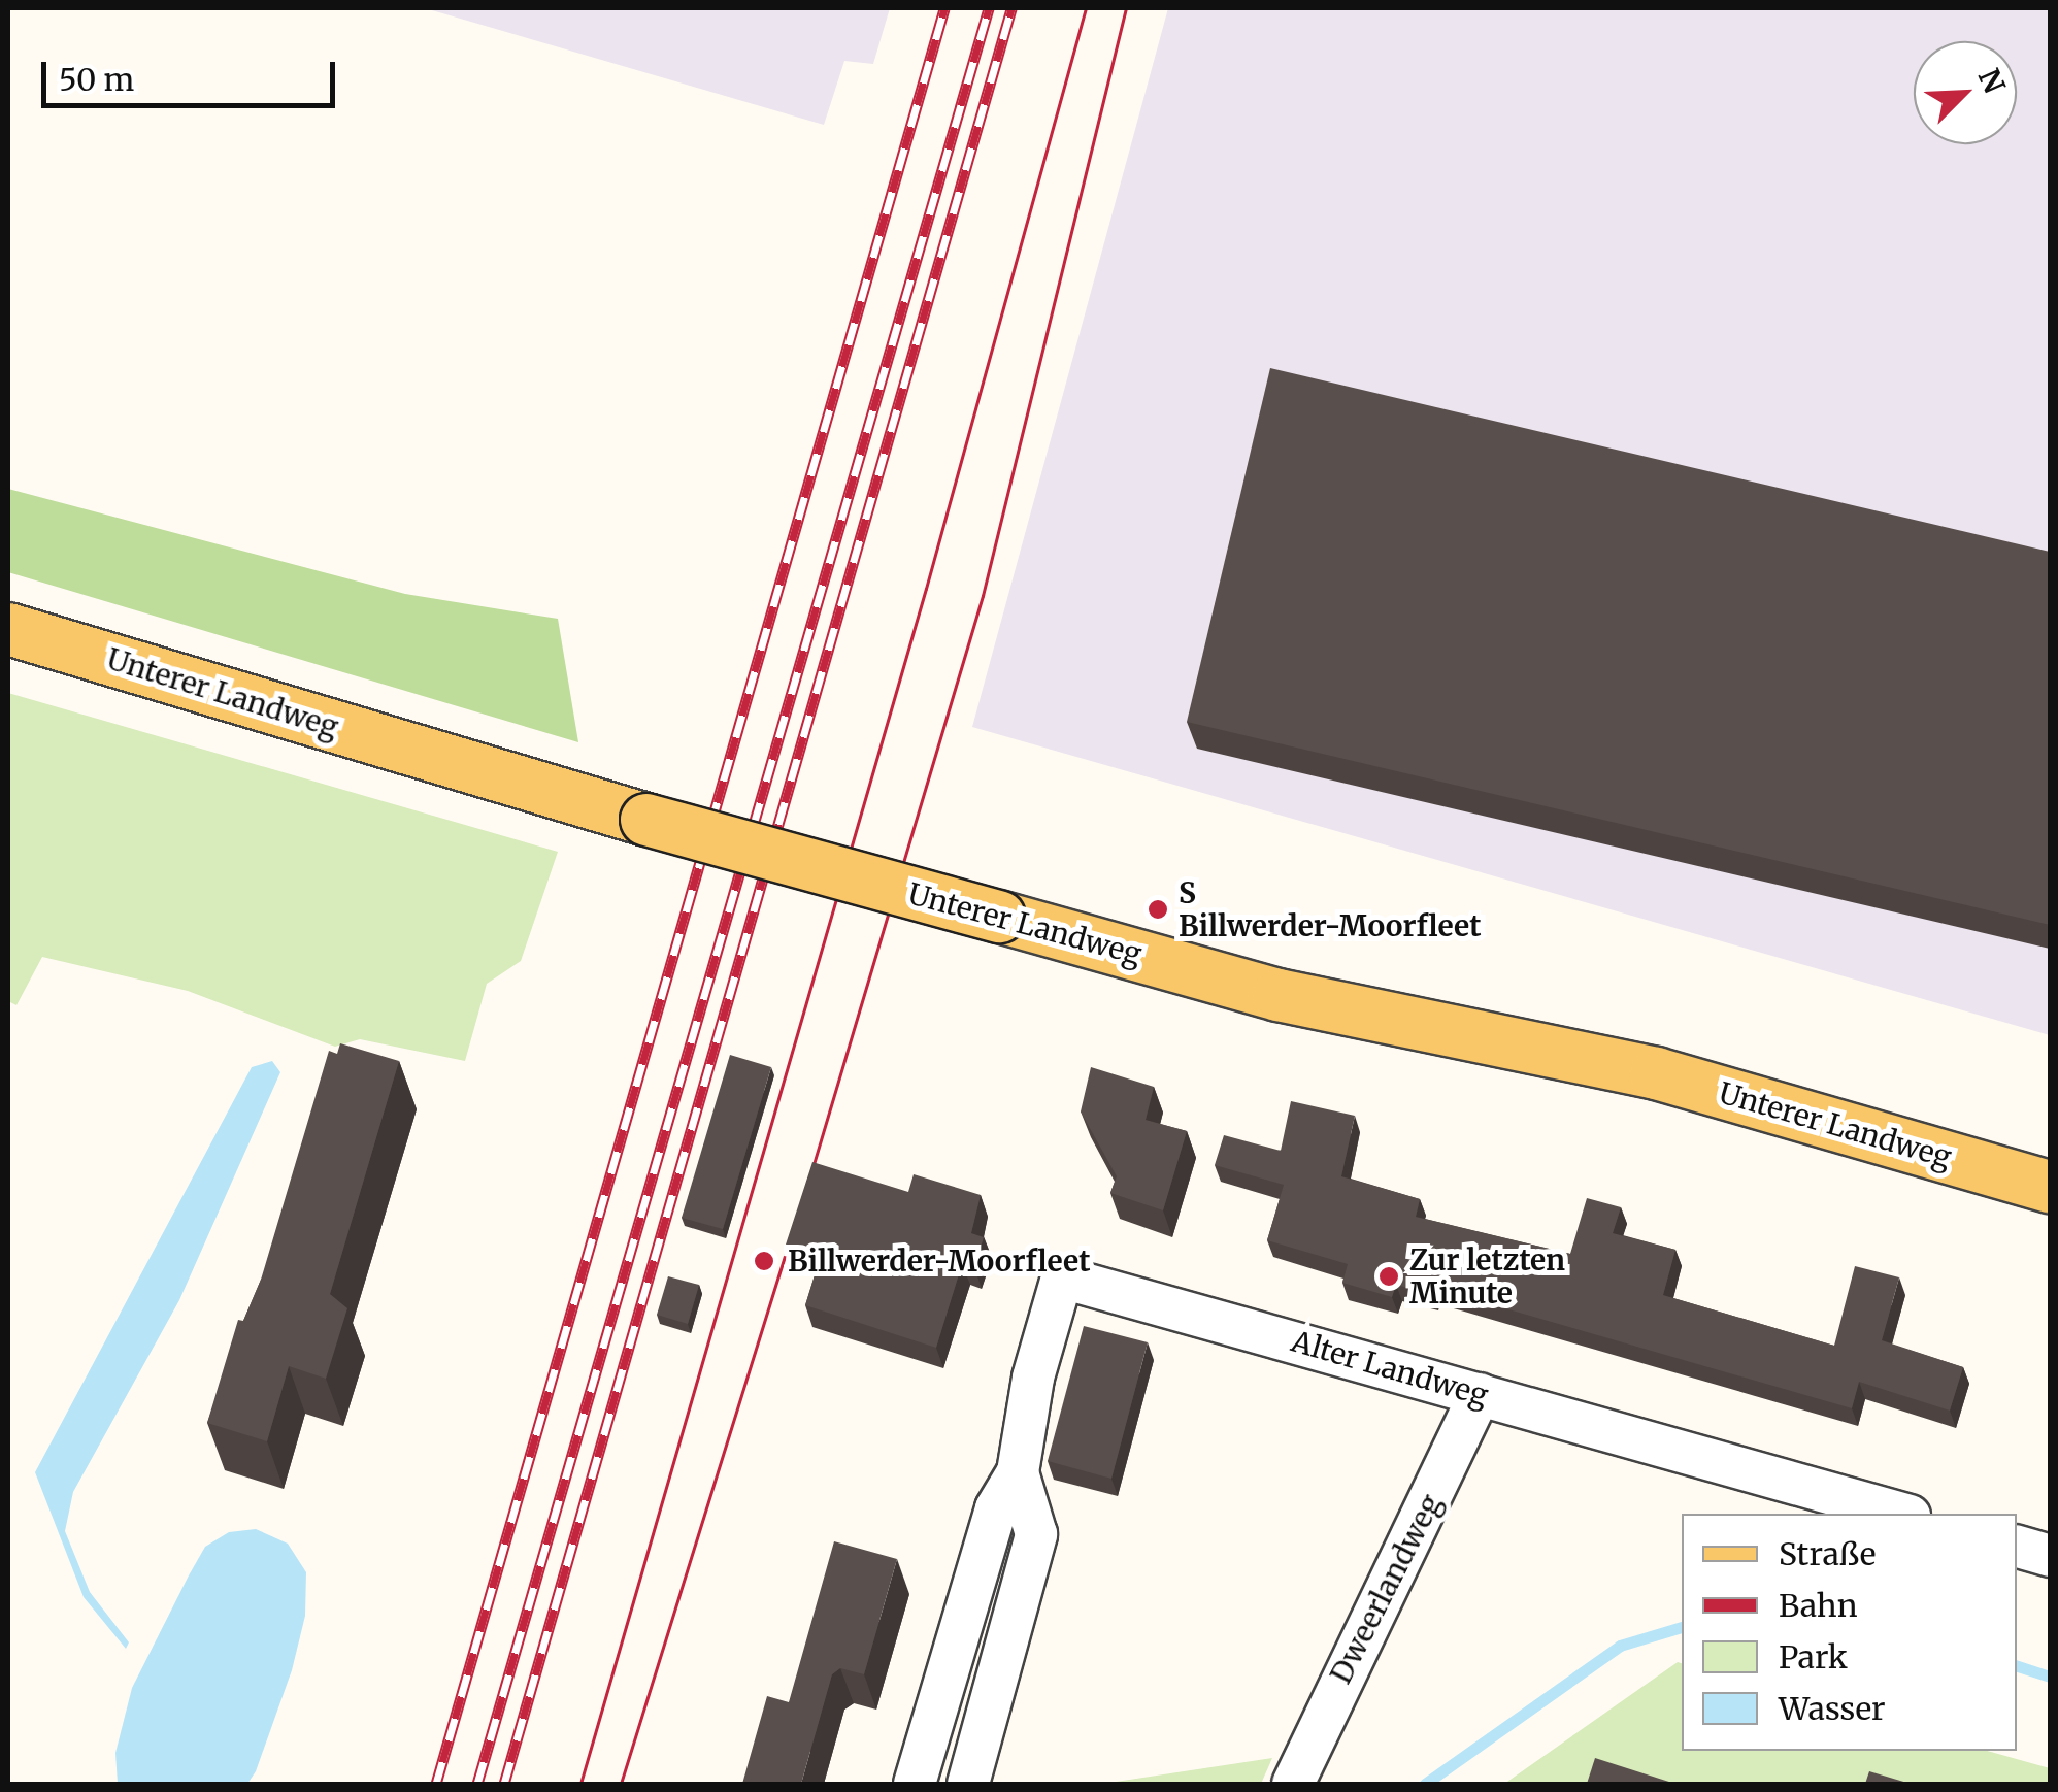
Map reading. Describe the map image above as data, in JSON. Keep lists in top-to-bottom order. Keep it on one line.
{"streets":{"main road":["Unterer Landweg"],"street":["Alter Landweg","Dweerlandweg"]},"crossings":[["Alter Landweg","Dweerlandweg"]],"places":["S Billwerder-Moorfleet","Billwerder-Moorfleet","Zur letzten Minute"],"legend":["Straße","Bahn","Park","Wasser"],"scale_bar":"50 m","north":"top right"}
